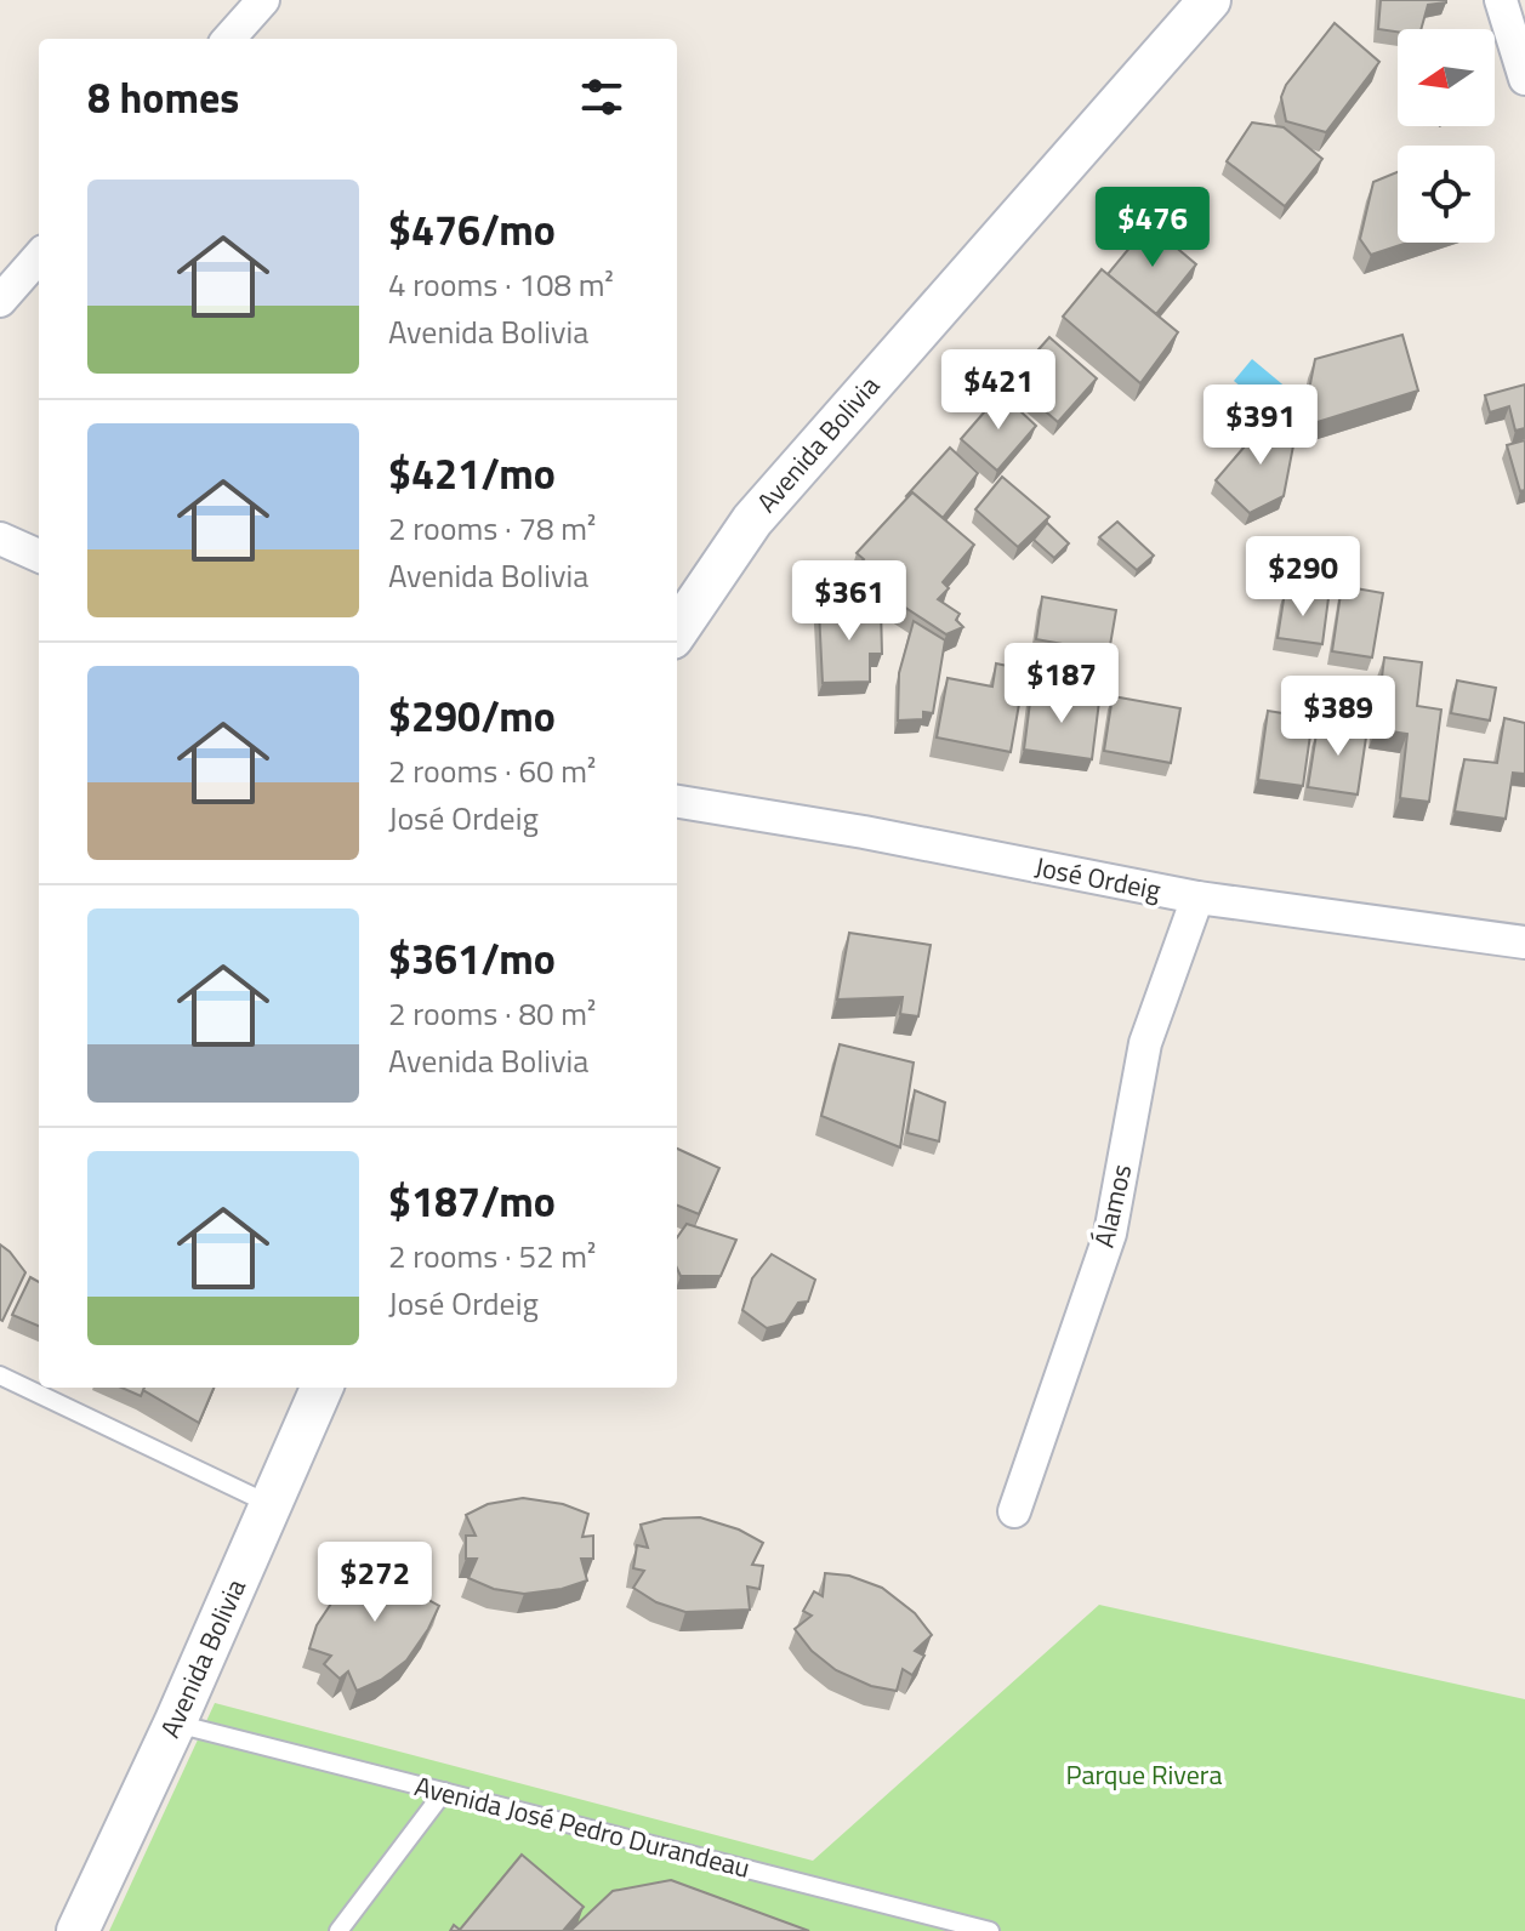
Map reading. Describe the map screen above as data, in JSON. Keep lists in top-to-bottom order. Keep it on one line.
{"streets":{"street":["Avenida Bolivia","José Ordeig","Álamos"],"lane":["Avenida José Pedro Durandeau"]},"crossings":[["Avenida Bolivia","Avenida José Pedro Durandeau"],["José Ordeig","Álamos"]],"parks":["Parque Rivera"],"north":"left","page":{"heading":"8 homes","list":[{"name":"$476/mo","note":"4 rooms · 108 m² · Avenida Bolivia"},{"name":"$421/mo","note":"2 rooms · 78 m² · Avenida Bolivia"},{"name":"$290/mo","note":"2 rooms · 60 m² · José Ordeig"},{"name":"$361/mo","note":"2 rooms · 80 m² · Avenida Bolivia"},{"name":"$187/mo","note":"2 rooms · 52 m² · José Ordeig"}],"price":["$476","$421","$391","$290","$361","$187","$389","$272"]}}
